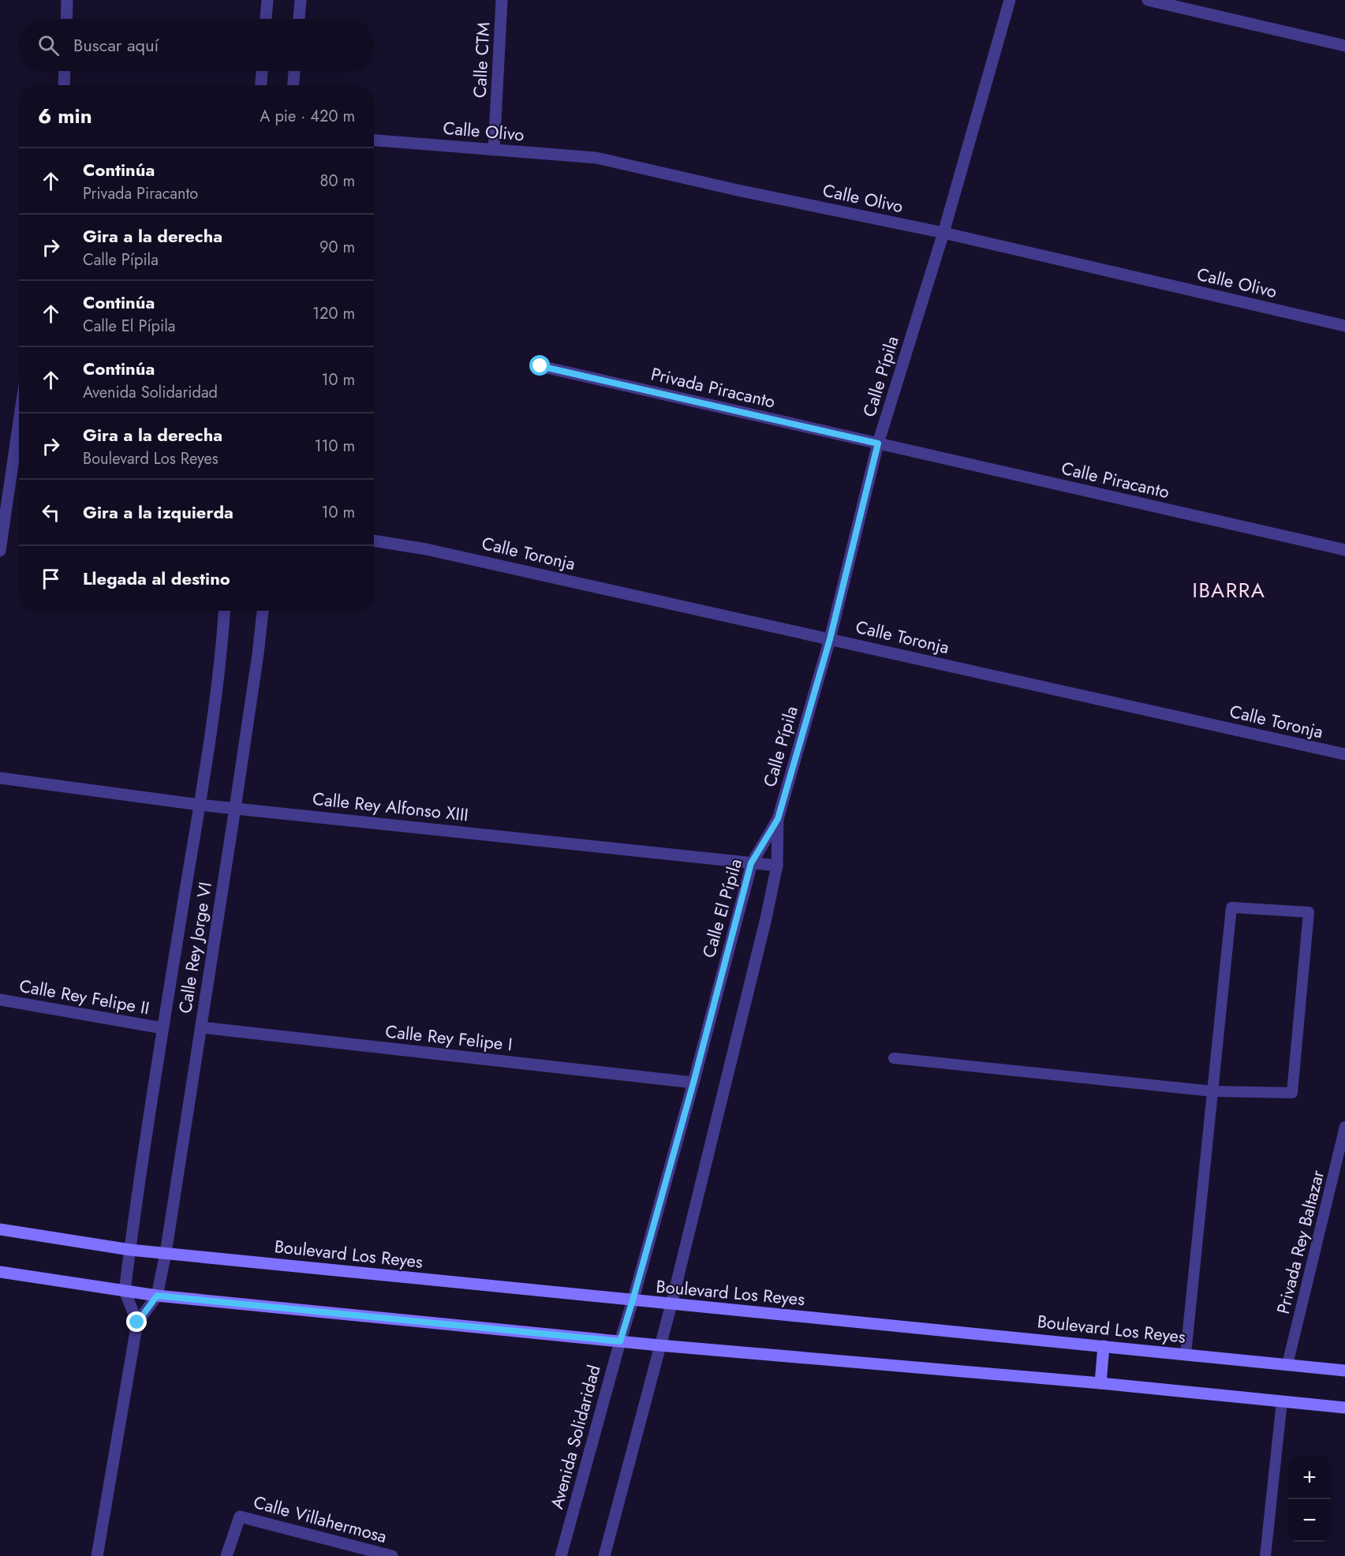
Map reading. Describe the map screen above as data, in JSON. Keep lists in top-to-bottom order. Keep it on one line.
{"streets":{"main road":["Boulevard Los Reyes"],"street":["Calle CTM","Calle Olivo","Calle Pípila","Privada Piracanto","Calle Piracanto","Calle Toronja","Calle Rey Alfonso XIII","Calle El Pípila","Calle Rey Jorge VI","Calle Rey Felipe II","Calle Rey Felipe I","Avenida Solidaridad","Calle Villahermosa"],"lane":["Privada Rey Baltazar"]},"crossings":[["Calle CTM","Calle Olivo"],["Calle Olivo","Calle Pípila"],["Calle Pípila","Privada Piracanto"],["Calle Pípila","Calle Piracanto"],["Calle Pípila","Calle Toronja"],["Calle Pípila","Calle El Pípila"],["Privada Piracanto","Calle Piracanto"],["Calle Rey Alfonso XIII","Calle El Pípila"],["Calle Rey Alfonso XIII","Calle Rey Jorge VI"],["Calle El Pípila","Calle Rey Felipe I"],["Calle El Pípila","Boulevard Los Reyes"],["Calle El Pípila","Avenida Solidaridad"],["Calle Rey Jorge VI","Calle Rey Felipe II"],["Calle Rey Jorge VI","Calle Rey Felipe I"],["Calle Rey Jorge VI","Boulevard Los Reyes"],["Privada Rey Baltazar","Boulevard Los Reyes"],["Boulevard Los Reyes","Avenida Solidaridad"]],"districts":["IBARRA"],"page":{"search":"Buscar aquí","heading":["6 min","A pie · 420 m"],"list":[["Continúa","Privada Piracanto","80 m"],["Gira a la derecha","Calle Pípila","90 m"],["Continúa","Calle El Pípila","120 m"],["Continúa","Avenida Solidaridad","10 m"],["Gira a la derecha","Boulevard Los Reyes","110 m"],["Gira a la izquierda","10 m"],"Llegada al destino"],"map_buttons":["+","−"]}}
